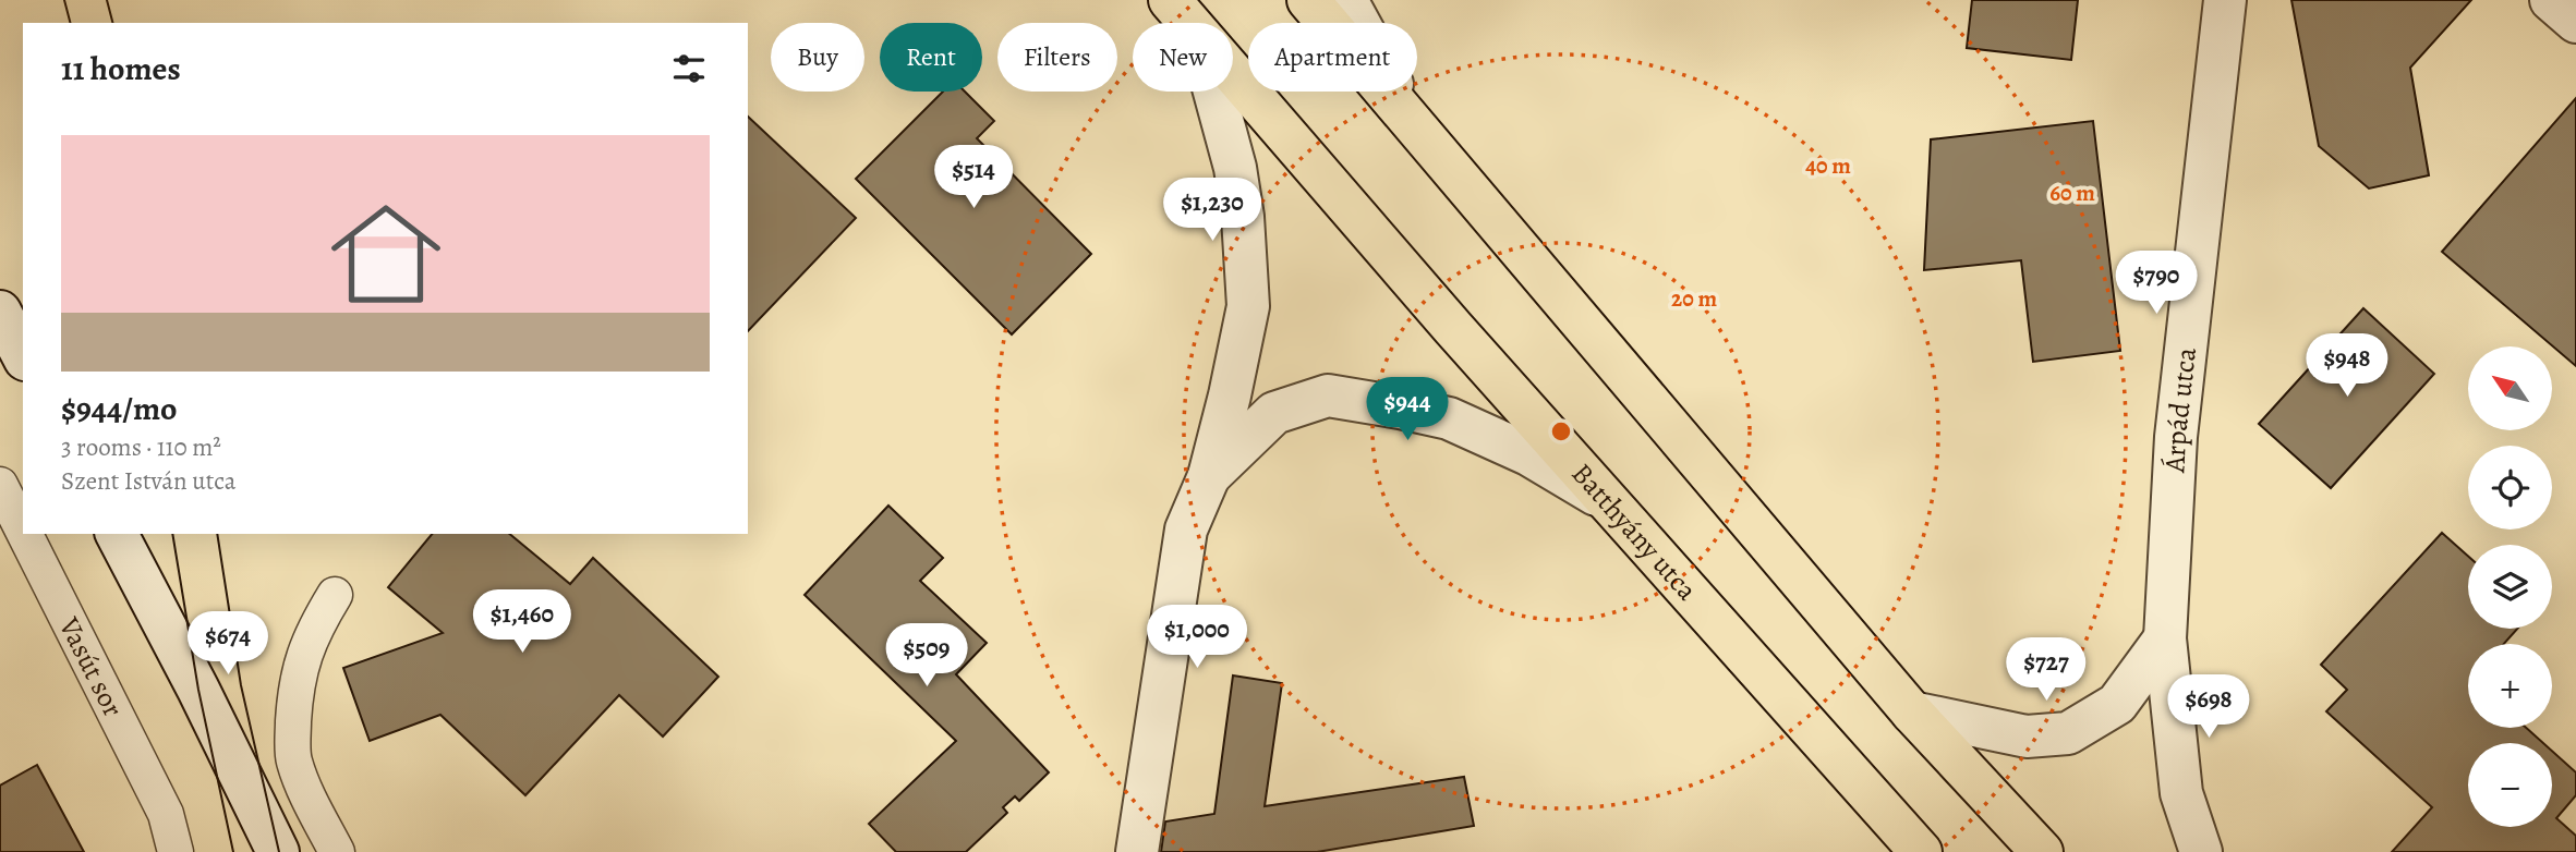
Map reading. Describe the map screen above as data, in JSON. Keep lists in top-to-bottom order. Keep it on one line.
{"streets":{"main road":["Batthyány utca"],"street":["Árpád utca"],"lane":["Vasút sor"]},"north":"top left","page":{"chip":["Buy","Rent","Filters","New","Apartment"],"heading":"11 homes","list":[{"name":"$944/mo","note":"3 rooms · 110 m² · Szent István utca"}],"price":["$514","$1,230","$790","$948","$944","$1,460","$1,000","$674","$509","$727","$698"],"map_buttons":["+","−"]},"rings":["40 m","60 m","20 m"]}
